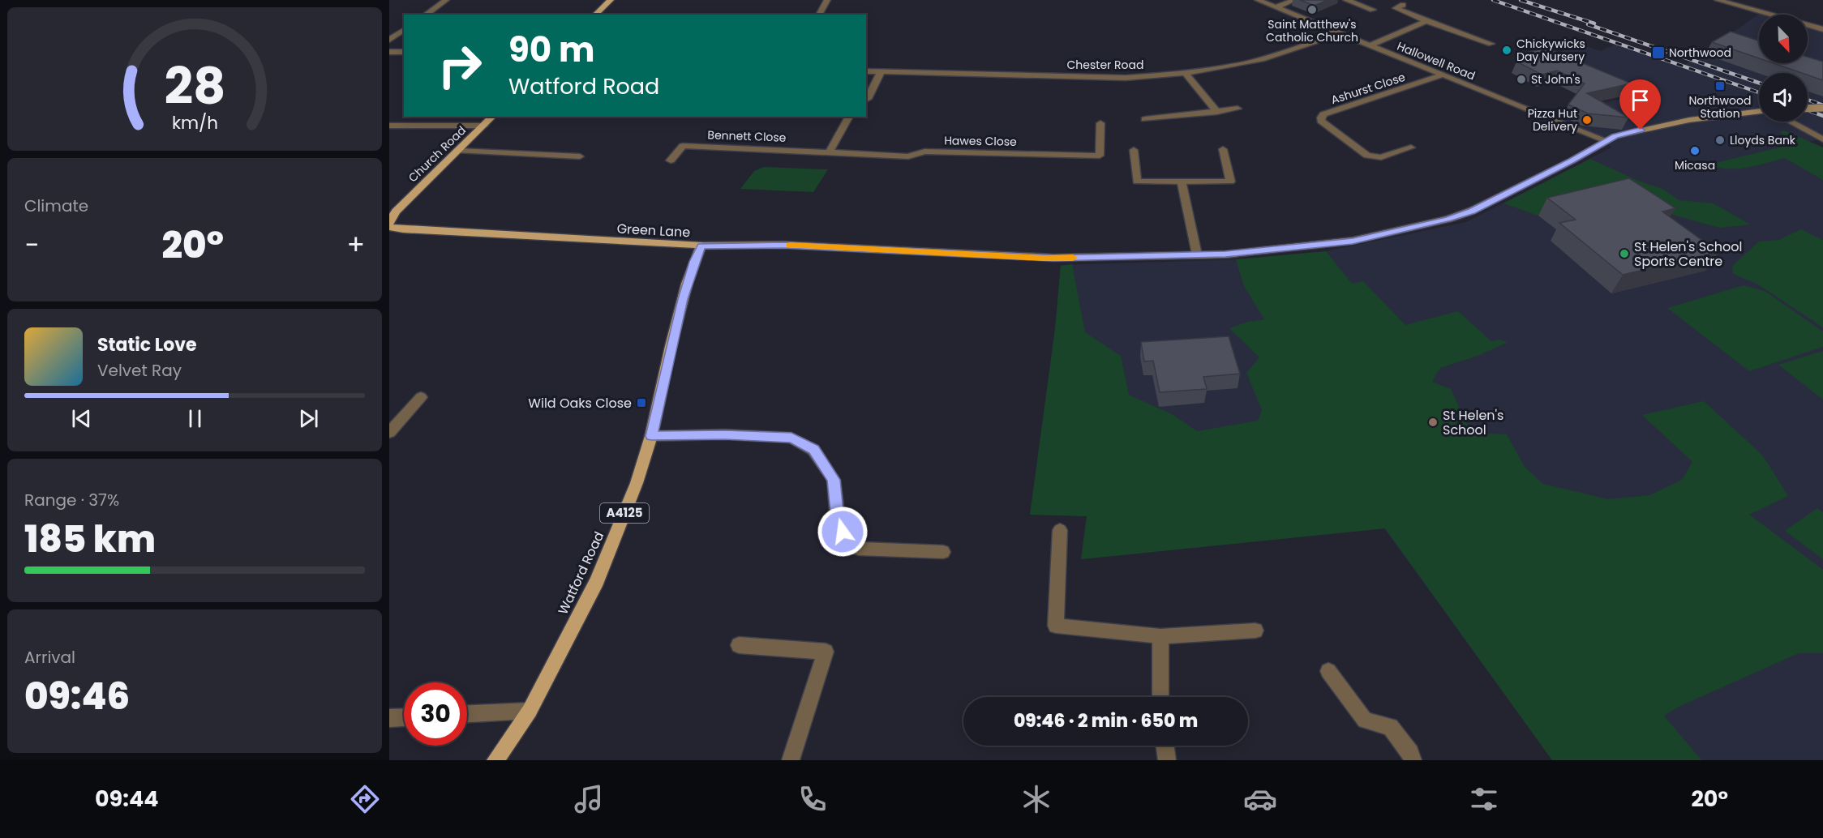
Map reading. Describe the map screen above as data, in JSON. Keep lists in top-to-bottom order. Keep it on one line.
{"streets":{"main road":["Church Road","Green Lane","A4125","Watford Road"],"street":["Hallowell Road","Chester Road","Ashurst Close","Bennett Close","Hawes Close"]},"crossings":[["Hallowell Road","Chester Road"],["Hallowell Road","Ashurst Close"],["Hallowell Road","Green Lane"],["Bennett Close","Hawes Close"],["Green Lane","Watford Road"]],"places":{"other":["Saint Matthew's Catholic Church","Chickywicks Day Nursery","St John's","Pizza Hut Delivery","Lloyds Bank","Micasa","St Helen's School Sports Centre","St Helen's School"],"transit":["Northwood","Northwood Station","Wild Oaks Close"]},"north":"bottom right","page":{"turn":["90 m","Watford Road"],"tile":["Climate",["Range · 37%","185 km"],["Arrival","09:46"]],"heat":["−","20°","+"],"song":["Static Love","Velvet Ray"],"limit":"30","trip":"09:46 · 2 min · 650 m","tabs":["09:44","20°"],"gauge":["28","km/h"]}}
